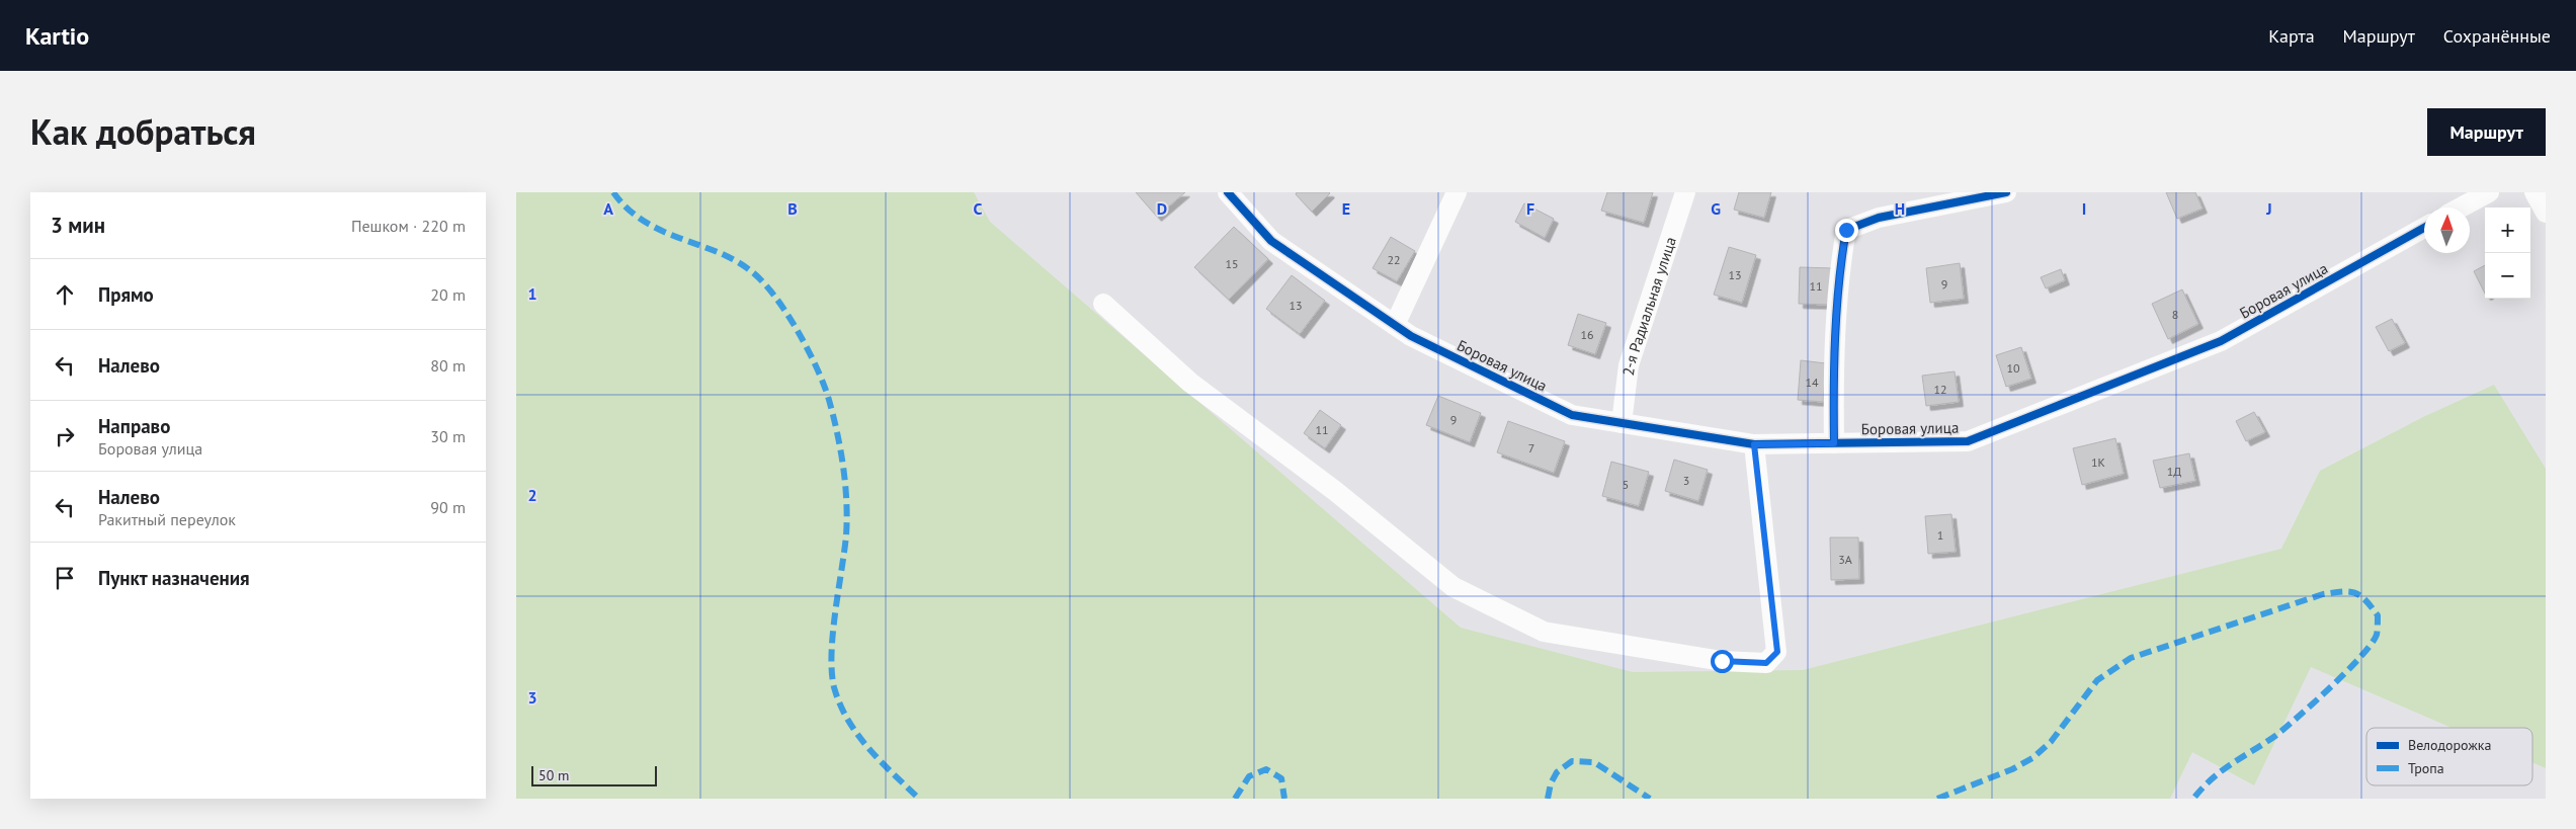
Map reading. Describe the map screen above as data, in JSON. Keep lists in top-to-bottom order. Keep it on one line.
{"streets":{"street":["Боровая улица","2-я Радиальная улица"]},"crossings":[["Боровая улица","2-я Радиальная улица"]],"house_numbers":["22","15","13","9","11","13","8","16","10","14","12","9","11","7","1К","1Д","3","5","1","3А"],"legend":["Велодорожка","Тропа"],"scale_bar":"50 m","north":"top","page":{"header":"Kartio","nav":["Карта","Маршрут","Сохранённые"],"title":"Как добраться","buttons":"Маршрут","heading":["3 мин","Пешком · 220 m"],"map_buttons":["+","−"],"list":[["Прямо","20 m"],["Налево","80 m"],["Направо","Боровая улица","30 m"],["Налево","Ракитный переулок","90 m"],"Пункт назначения"],"scale":"50 m"},"grid":{"columns":["A","B","C","D","E","F","G","H","I","J"],"rows":["1","2","3"]}}
